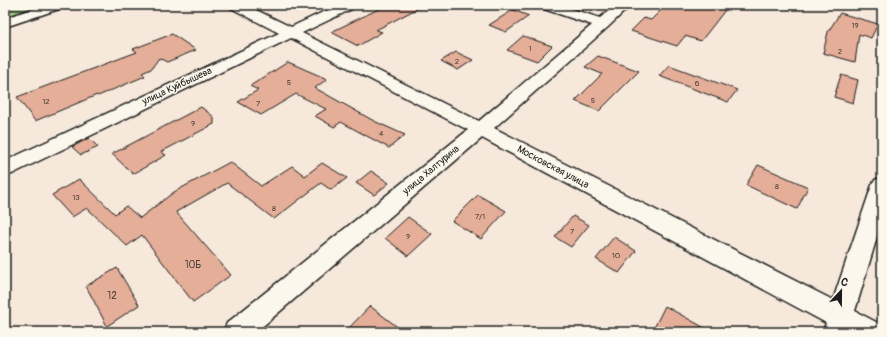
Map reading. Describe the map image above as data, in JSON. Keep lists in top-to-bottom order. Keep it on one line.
{"streets":{"street":["улица Куйбышева","Московская улица","улица Халтурина"]},"crossings":[["улица Куйбышева","Московская улица"],["Московская улица","улица Халтурина"]],"house_numbers":["19","1","2","2","5","6","5","12","7","9","4","8","13","8","7/1","7","9","10","10Б","12"],"north":"top"}
